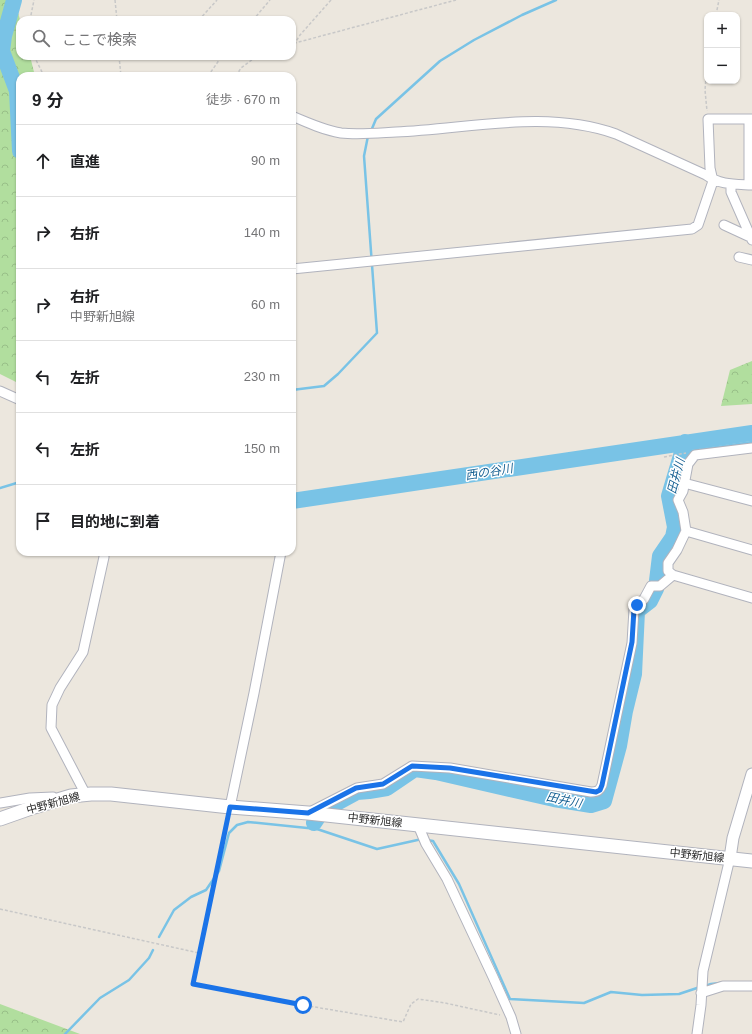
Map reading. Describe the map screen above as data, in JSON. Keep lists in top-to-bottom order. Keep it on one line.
{"streets":{"main road":["中野新旭線"]},"water":["西の谷川","田井川"],"page":{"map_buttons":["+","−"],"search":"ここで検索","heading":["9 分","徒歩 · 670 m"],"list":[["直進","90 m"],["右折","140 m"],["右折","中野新旭線","60 m"],["左折","230 m"],["左折","150 m"],"目的地に到着"]}}
